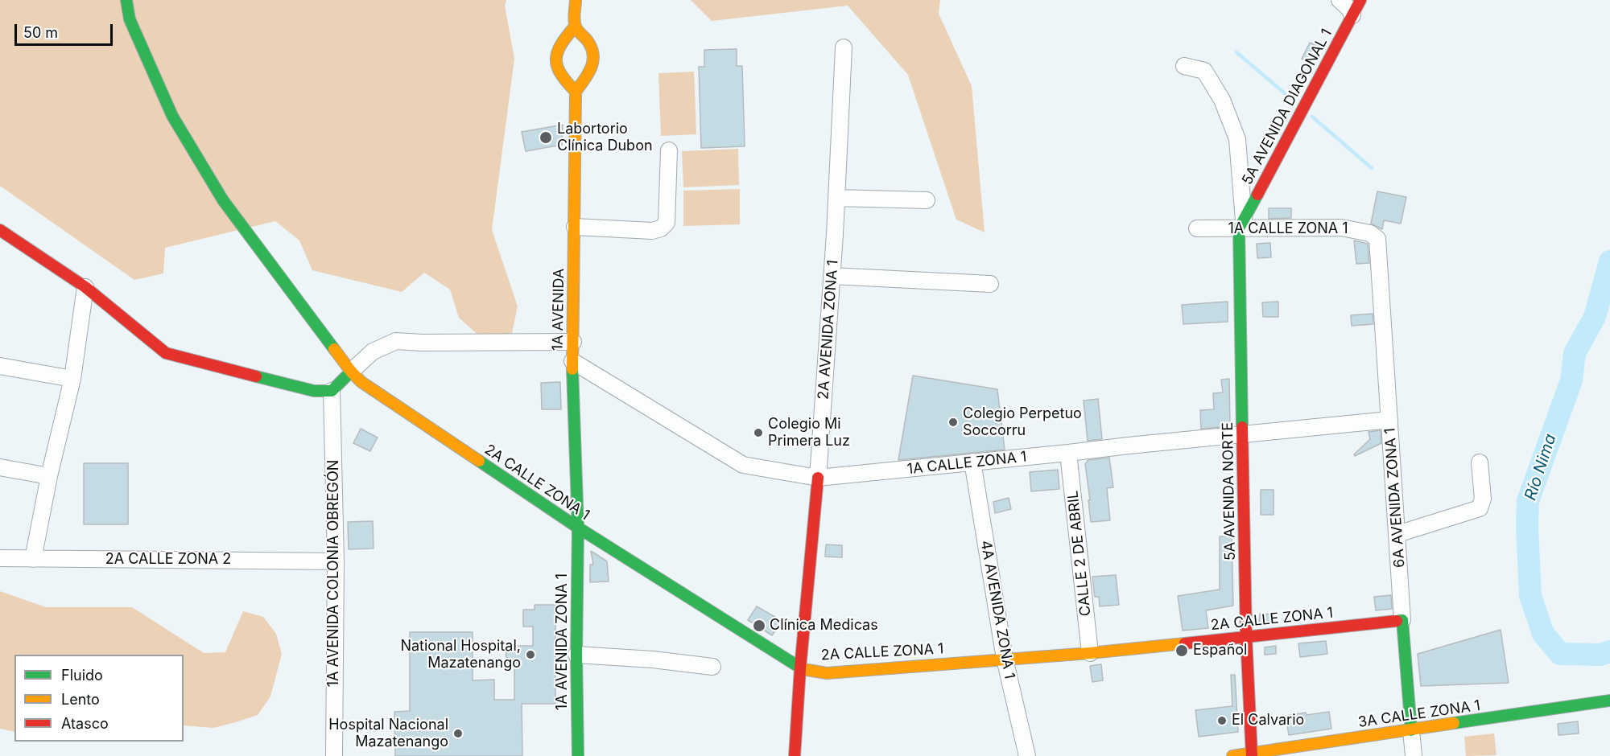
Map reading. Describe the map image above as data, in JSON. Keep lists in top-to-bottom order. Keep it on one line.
{"streets":{"main road":["5A AVENIDA DIAGONAL 1","1A AVENIDA","2A AVENIDA ZONA 1","2A CALLE ZONA 1","5A AVENIDA NORTE","6A AVENIDA ZONA 1","1A AVENIDA ZONA 1","3A CALLE ZONA 1"],"street":["1A CALLE ZONA 1","CALLE 2 DE ABRIL","2A CALLE ZONA 2","1A AVENIDA COLONIA OBREGÓN","4A AVENIDA ZONA 1"]},"crossings":[["5A AVENIDA DIAGONAL 1","1A CALLE ZONA 1"],["5A AVENIDA DIAGONAL 1","5A AVENIDA NORTE"],["1A CALLE ZONA 1","1A AVENIDA"],["1A CALLE ZONA 1","2A AVENIDA ZONA 1"],["1A CALLE ZONA 1","5A AVENIDA NORTE"],["1A CALLE ZONA 1","6A AVENIDA ZONA 1"],["1A CALLE ZONA 1","CALLE 2 DE ABRIL"],["1A CALLE ZONA 1","4A AVENIDA ZONA 1"],["1A AVENIDA","2A CALLE ZONA 1"],["1A AVENIDA","1A AVENIDA ZONA 1"],["2A AVENIDA ZONA 1","2A CALLE ZONA 1"],["2A CALLE ZONA 1","5A AVENIDA NORTE"],["2A CALLE ZONA 1","6A AVENIDA ZONA 1"],["2A CALLE ZONA 1","CALLE 2 DE ABRIL"],["2A CALLE ZONA 1","4A AVENIDA ZONA 1"],["2A CALLE ZONA 1","1A AVENIDA ZONA 1"],["5A AVENIDA NORTE","3A CALLE ZONA 1"],["6A AVENIDA ZONA 1","3A CALLE ZONA 1"],["2A CALLE ZONA 2","1A AVENIDA COLONIA OBREGÓN"]],"water":["Río Nima"],"places":["Labortorio Clínica Dubon","Colegio Perpetuo Soccorru","Colegio Mi Primera Luz","Clínica Medicas","Español","National Hospital, Mazatenango","El Calvario","Hospital Nacional Mazatenango"],"legend":["Fluido","Lento","Atasco"],"scale_bar":"50 m"}
